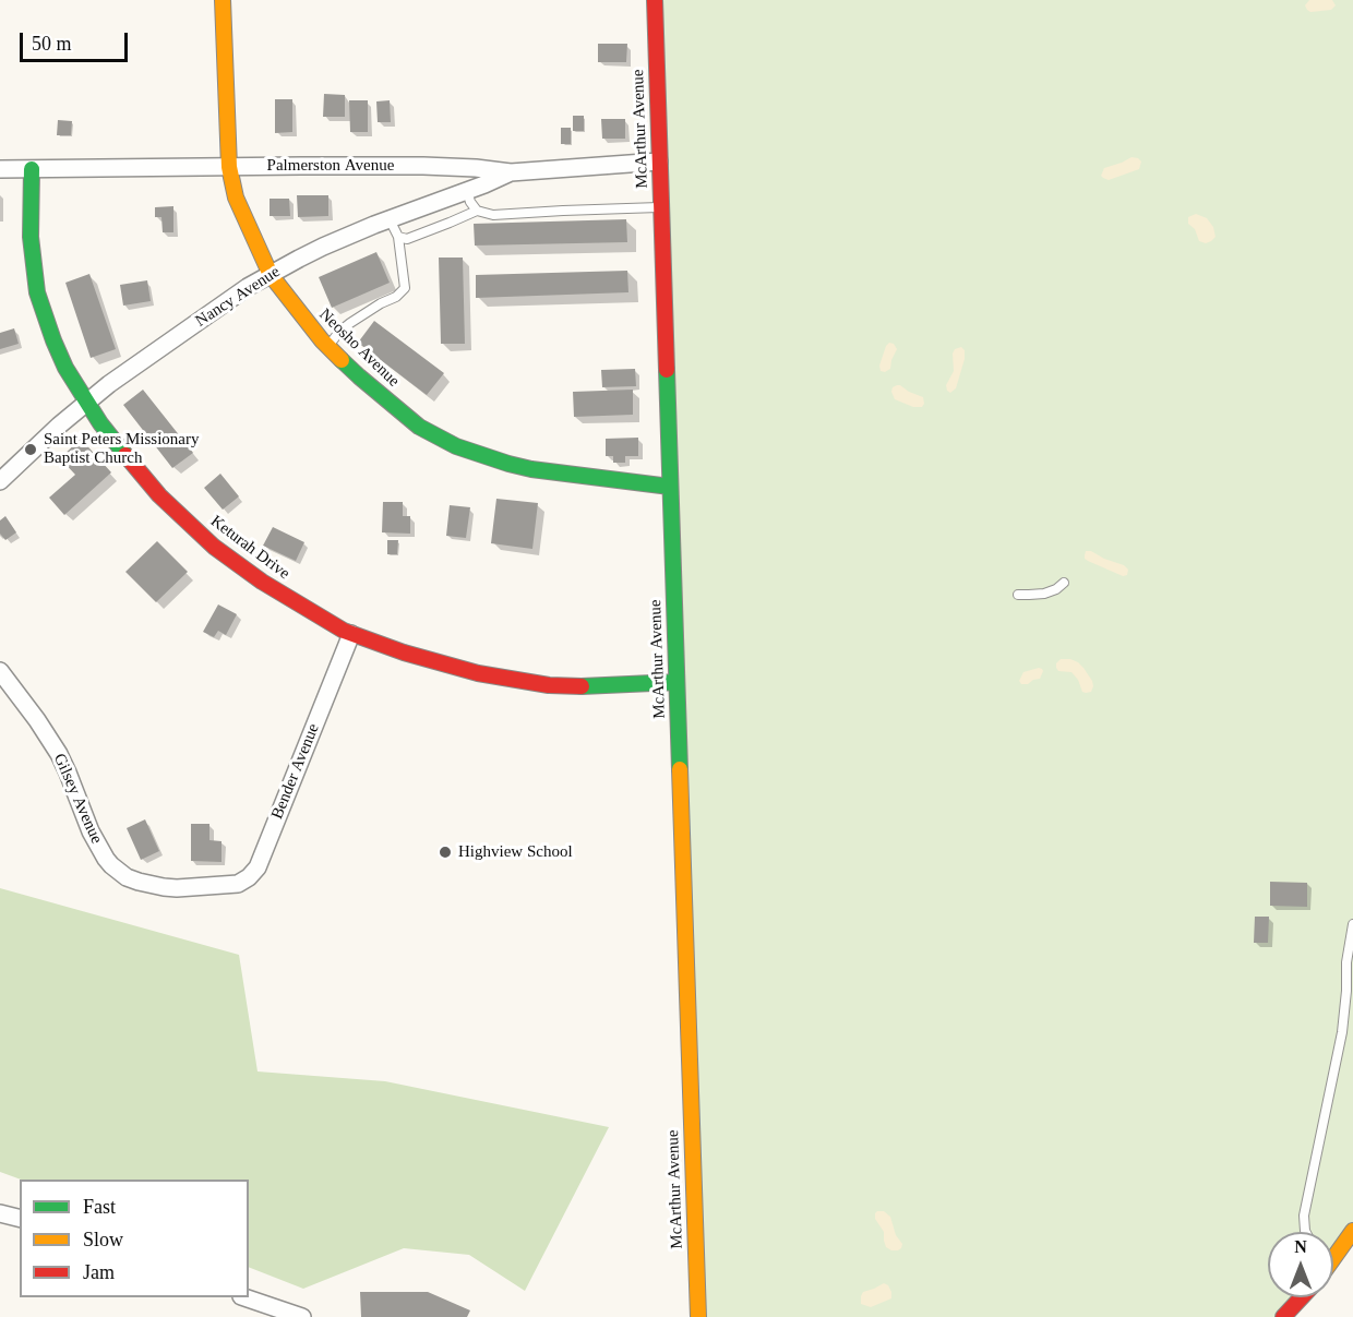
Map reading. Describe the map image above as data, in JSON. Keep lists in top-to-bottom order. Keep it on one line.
{"streets":{"street":["McArthur Avenue","Palmerston Avenue","Nancy Avenue","Neosho Avenue","Keturah Drive","Bender Avenue","Gilsey Avenue"]},"crossings":[["McArthur Avenue","Palmerston Avenue"],["McArthur Avenue","Neosho Avenue"],["McArthur Avenue","Keturah Drive"],["Palmerston Avenue","Nancy Avenue"],["Palmerston Avenue","Neosho Avenue"],["Palmerston Avenue","Keturah Drive"],["Nancy Avenue","Neosho Avenue"],["Nancy Avenue","Keturah Drive"],["Keturah Drive","Bender Avenue"],["Bender Avenue","Gilsey Avenue"]],"places":["Saint Peters Missionary Baptist Church","Highview School"],"legend":["Fast","Slow","Jam"],"scale_bar":"50 m","north":"top"}
